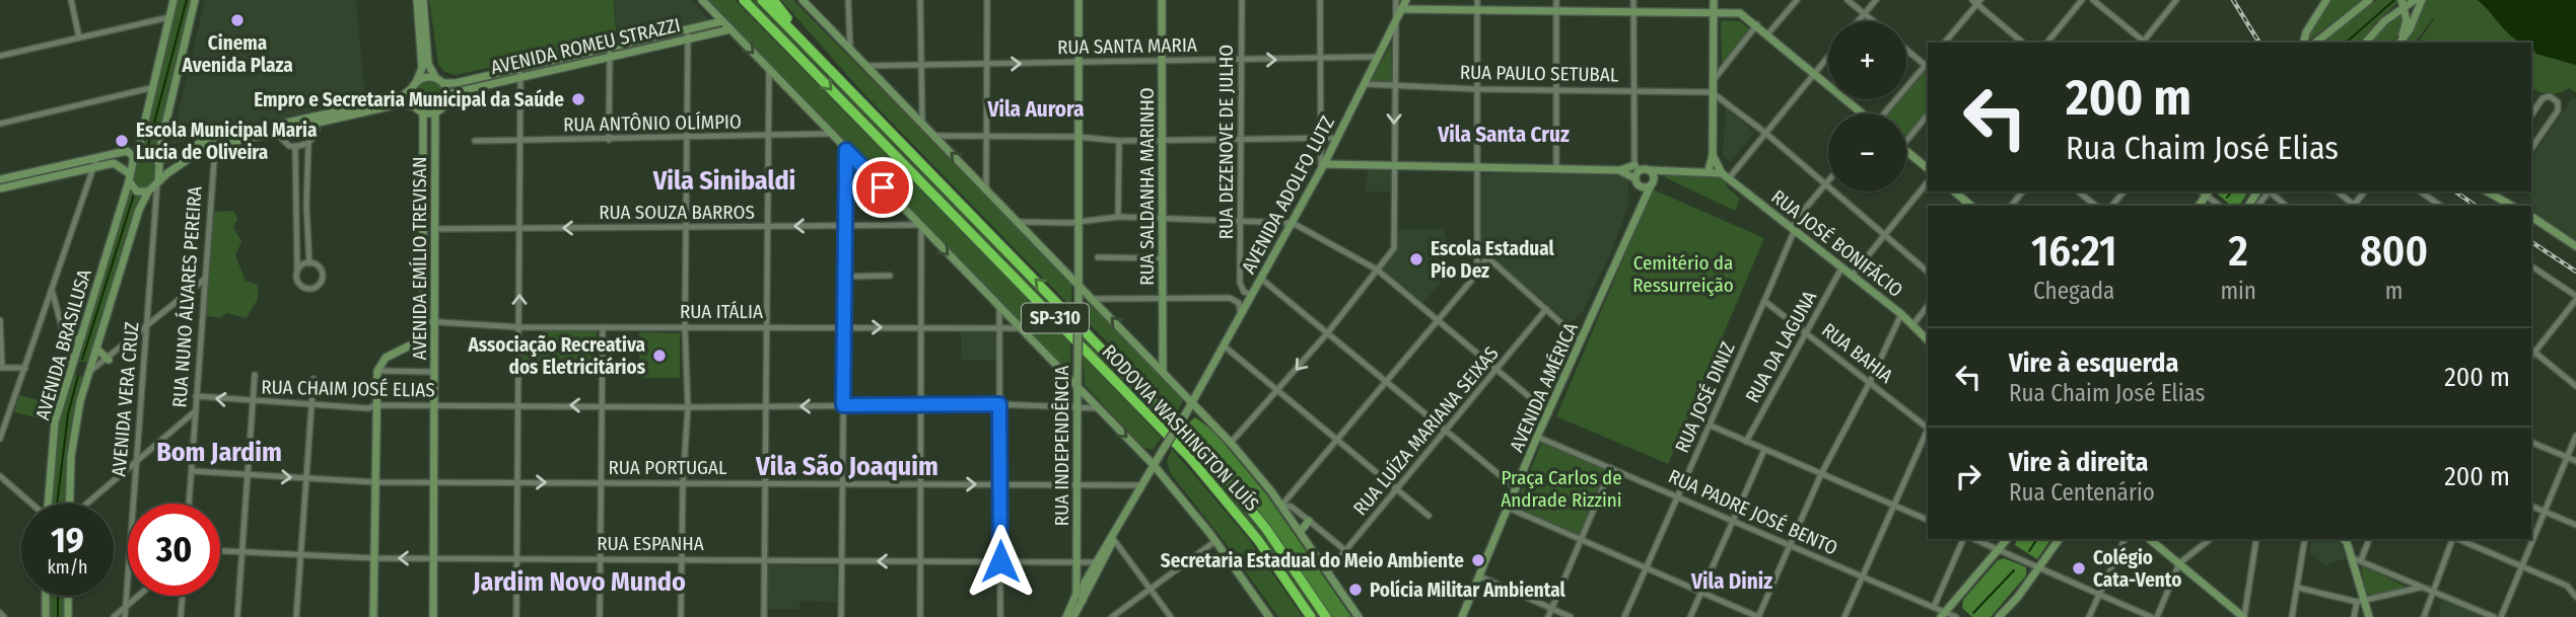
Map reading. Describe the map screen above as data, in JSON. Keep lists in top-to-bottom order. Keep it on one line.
{"streets":{"highway":["SP-310","RODOVIA WASHINGTON LUÍS"],"street":["AVENIDA ROMEU STRAZZI","RUA SANTA MARIA","RUA PAULO SETUBAL","RUA ANTÔNIO OLÍMPIO","RUA DEZENOVE DE JULHO","RUA SALDANHA MARINHO","AVENIDA ADOLFO LUTZ","RUA SOUZA BARROS","RUA JOSÉ BONIFÁCIO","AVENIDA EMÍLIO TREVISAN","RUA NUNO ÁLVARES PEREIRA","RUA ITÁLIA","AVENIDA BRASILUSA","RUA DA LAGUNA","RUA BAHIA","AVENIDA AMÉRICA","RUA CHAIM JOSÉ ELIAS","RUA JOSÉ DINIZ","AVENIDA VERA CRUZ","RUA LUÍZA MARIANA SEIXAS","RUA INDEPENDÊNCIA","RUA PORTUGAL","RUA PADRE JOSÉ BENTO","RUA ESPANHA"]},"crossings":[["AVENIDA ROMEU STRAZZI","AVENIDA EMÍLIO TREVISAN"],["RUA SANTA MARIA","RUA DEZENOVE DE JULHO"],["RUA SANTA MARIA","RUA SALDANHA MARINHO"],["RUA SANTA MARIA","AVENIDA ADOLFO LUTZ"],["RUA SANTA MARIA","RUA INDEPENDÊNCIA"],["RUA PAULO SETUBAL","AVENIDA ADOLFO LUTZ"],["AVENIDA ADOLFO LUTZ","RUA PORTUGAL"],["RUA SOUZA BARROS","AVENIDA EMÍLIO TREVISAN"],["RUA JOSÉ BONIFÁCIO","RUA DA LAGUNA"],["RUA JOSÉ BONIFÁCIO","RUA JOSÉ DINIZ"],["AVENIDA EMÍLIO TREVISAN","RUA ITÁLIA"],["AVENIDA EMÍLIO TREVISAN","RUA CHAIM JOSÉ ELIAS"],["AVENIDA EMÍLIO TREVISAN","RUA PORTUGAL"],["AVENIDA EMÍLIO TREVISAN","RUA ESPANHA"],["RUA NUNO ÁLVARES PEREIRA","RUA CHAIM JOSÉ ELIAS"],["RUA NUNO ÁLVARES PEREIRA","RUA PORTUGAL"],["AVENIDA BRASILUSA","AVENIDA VERA CRUZ"],["RUA DA LAGUNA","RUA BAHIA"],["RUA BAHIA","RUA JOSÉ DINIZ"],["AVENIDA AMÉRICA","RUA PADRE JOSÉ BENTO"],["RUA CHAIM JOSÉ ELIAS","RUA INDEPENDÊNCIA"],["RUA JOSÉ DINIZ","RUA PADRE JOSÉ BENTO"],["RUA INDEPENDÊNCIA","RUA PORTUGAL"],["RUA INDEPENDÊNCIA","RUA ESPANHA"]],"one_way":["RUA SOUZA BARROS"],"districts":["Vila Aurora","Vila Santa Cruz","Vila Sinibaldi","Bom Jardim","Vila São Joaquim","Jardim Novo Mundo","Vila Diniz"],"parks":["Cemitério da Ressurreição","Praça Carlos de Andrade Rizzini"],"places":["Cinema Avenida Plaza","Empro e Secretaria Municipal da Saúde","Escola Municipal Maria Lucia de Oliveira","Escola Estadual Pio Dez","Associação Recreativa dos Eletricitários","Secretaria Estadual do Meio Ambiente","Colégio Cata-Vento","Polícia Militar Ambiental"],"page":{"map_buttons":["+","−"],"turn":["200 m","Rua Chaim José Elias"],"eta":["16:21","Chegada","2","min","800","m"],"list":[{"name":"Vire à esquerda","note":"Rua Chaim José Elias","value":"200 m"},{"name":"Vire à direita","note":"Rua Centenário","value":"200 m"}],"speed":"19 km/h","limit":"30"}}
